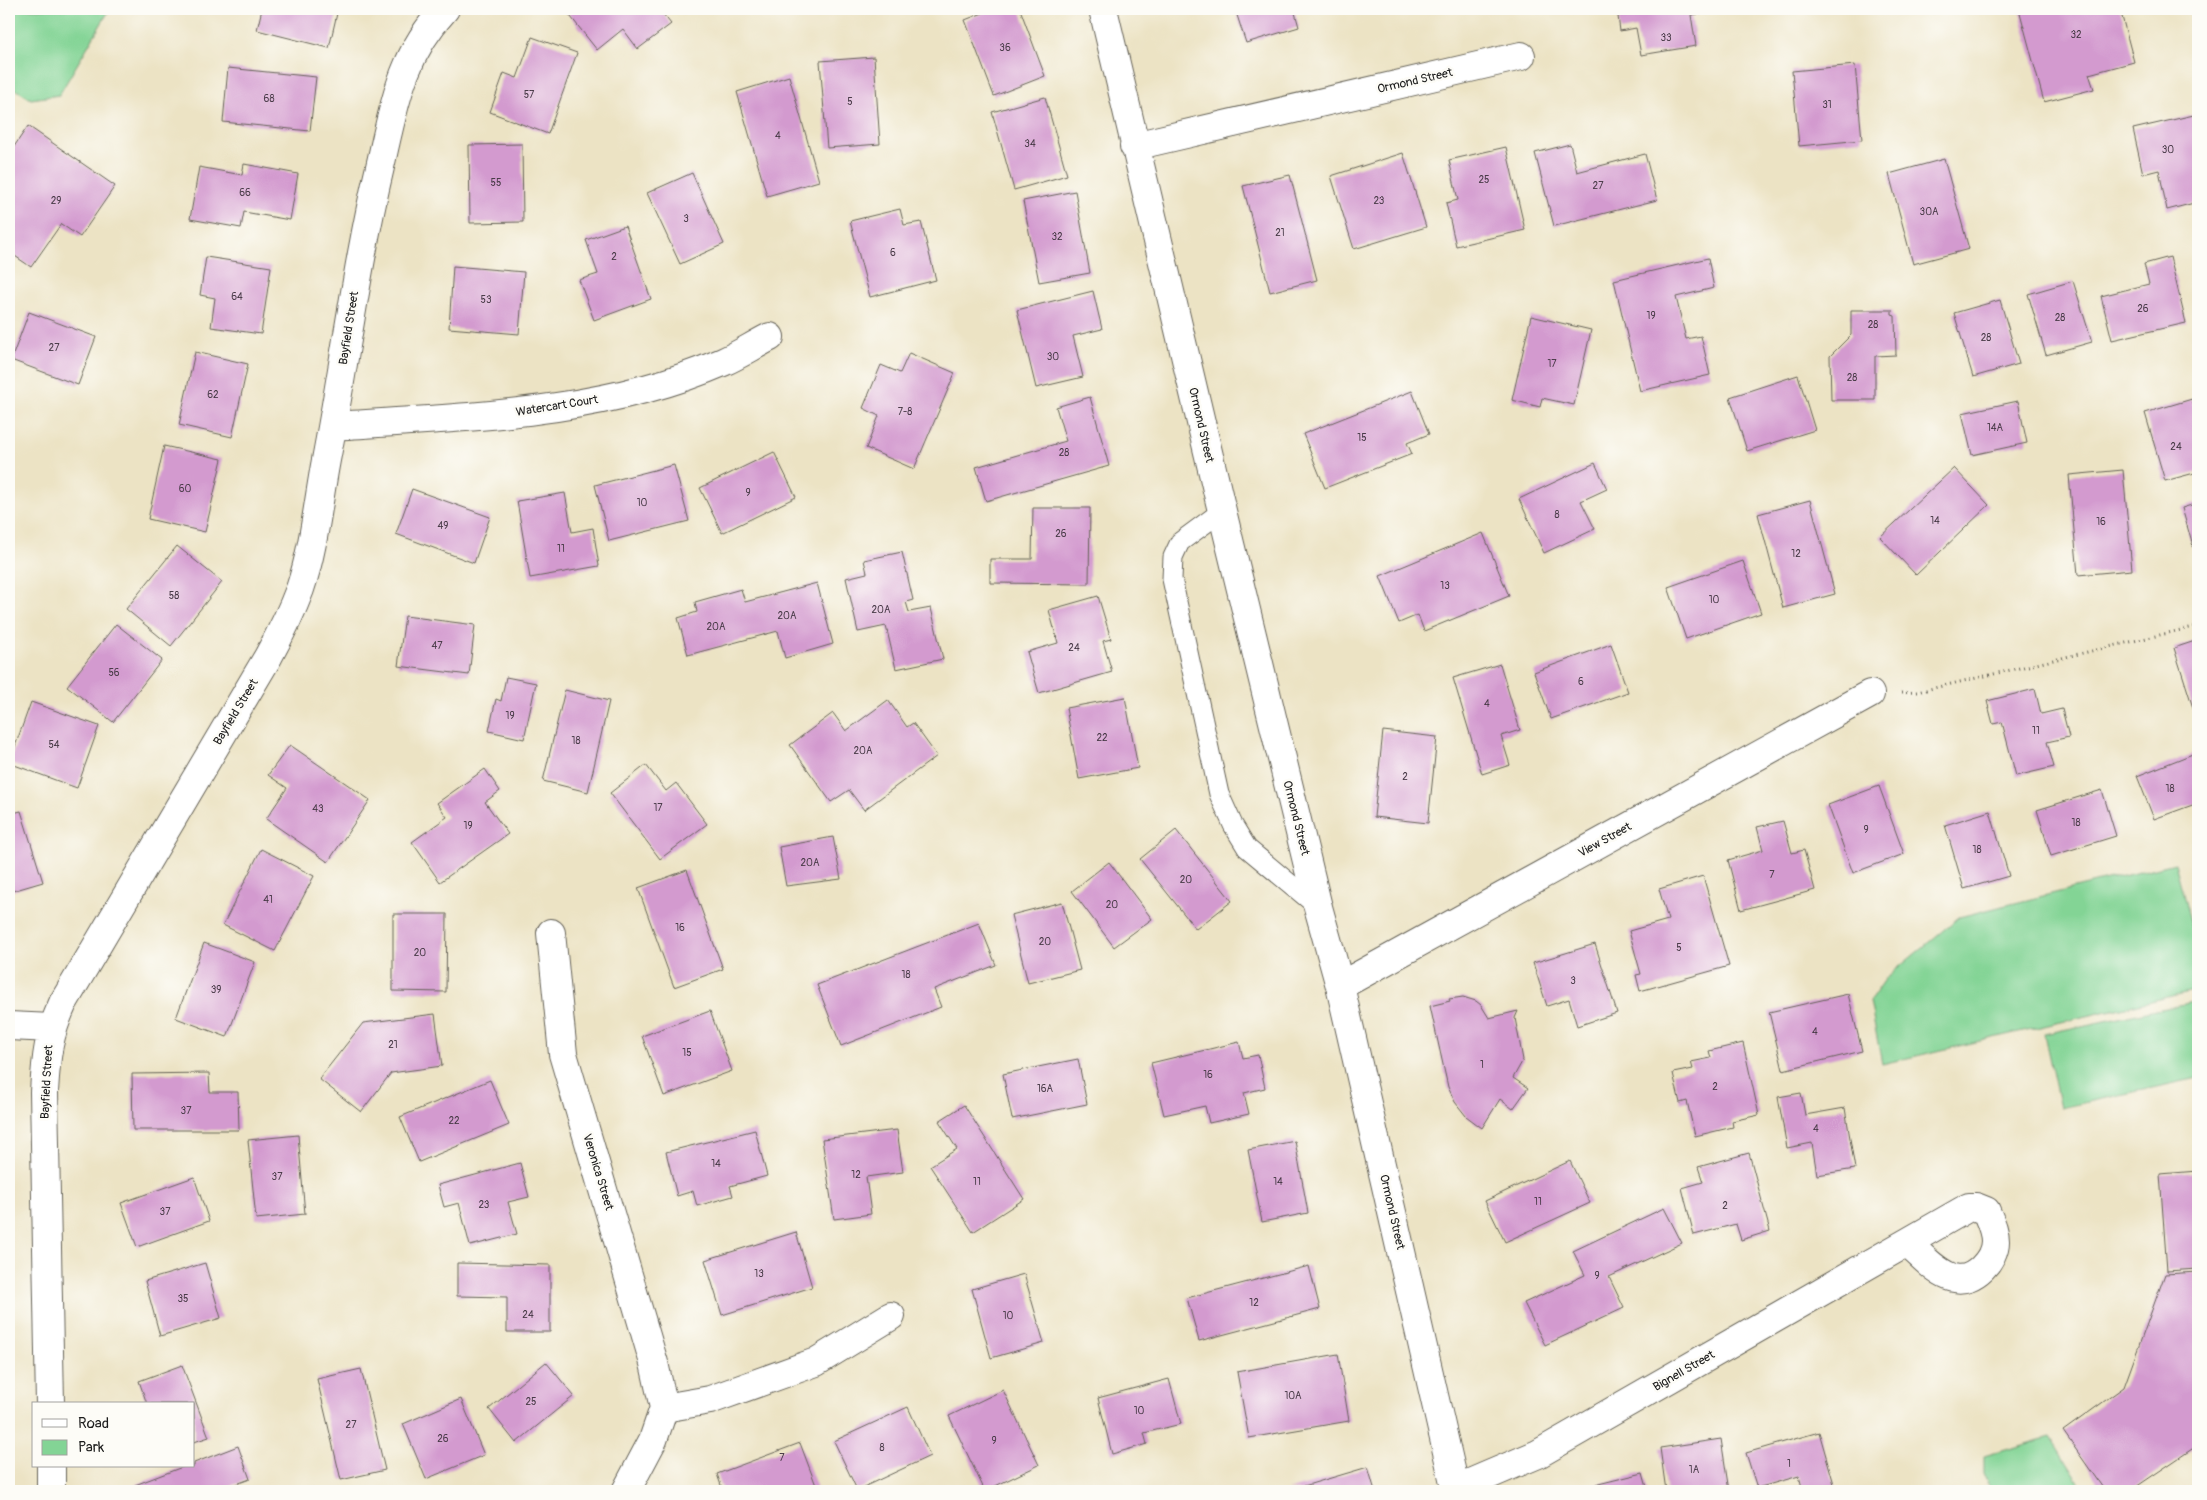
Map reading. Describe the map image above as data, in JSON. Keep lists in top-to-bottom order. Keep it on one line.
{"streets":{"street":["Ormond Street","Bayfield Street","Watercart Court","View Street","Veronica Street","Bignell Street"]},"crossings":[["Ormond Street","View Street"],["Ormond Street","Bignell Street"],["Bayfield Street","Watercart Court"]],"house_numbers":["32","33","36","57","68","5","31","4","34","30","25","55","27","66","29","23","30A","3","21","32","6","2","64","53","26","19","28","28","28","27","30","17","28","62","7-8","14A","15","24","28","60","9","10","8","14","16","49","26","11","12","13","58","10","20A","20A","20A","47","24","56","6","4","19","11","22","18","54","20A","2","18","17","43","18","19","9","18","20A","7","20","41","20","16","20","5","20","18","3","39","4","21","15","1","16","2","16A","37","22","4","14","12","37","11","14","11","23","2","37","13","9","35","12","24","10","10A","25","10","27","26","9","8","7","1","1A"],"legend":["Road","Park"]}
